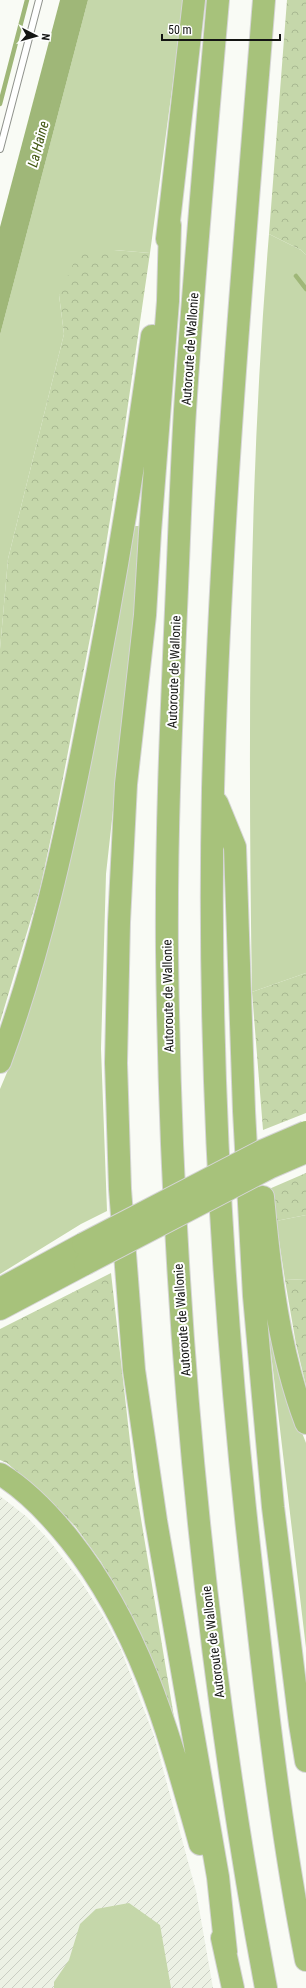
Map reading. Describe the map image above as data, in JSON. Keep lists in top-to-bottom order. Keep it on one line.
{"streets":{"highway":["Autoroute de Wallonie"]},"water":["La Haine"],"scale_bar":"50 m","north":"right"}
